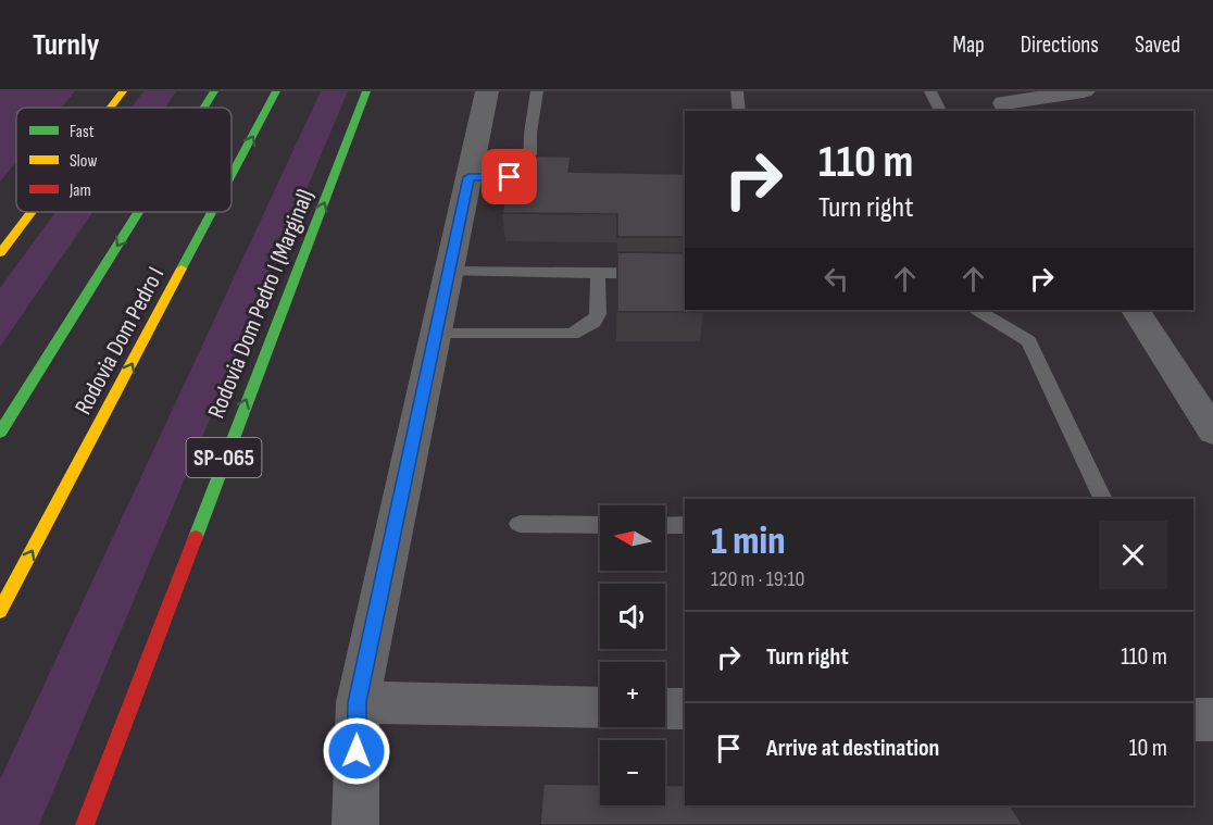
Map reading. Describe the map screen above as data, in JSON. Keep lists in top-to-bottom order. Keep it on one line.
{"streets":{"highway":["Rodovia Dom Pedro I (Marginal)","Rodovia Dom Pedro I","SP-065"]},"one_way":["Rodovia Dom Pedro I (Marginal)"],"legend":["Fast","Slow","Jam"],"north":"left","page":{"header":"Turnly","nav":["Map","Directions","Saved"],"turn":["110 m","Turn right"],"heading":["1 min","120 m · 19:10"],"map_buttons":["+","−"],"list":[{"name":"Turn right","value":"110 m"},{"name":"Arrive at destination","value":"10 m"}]}}
